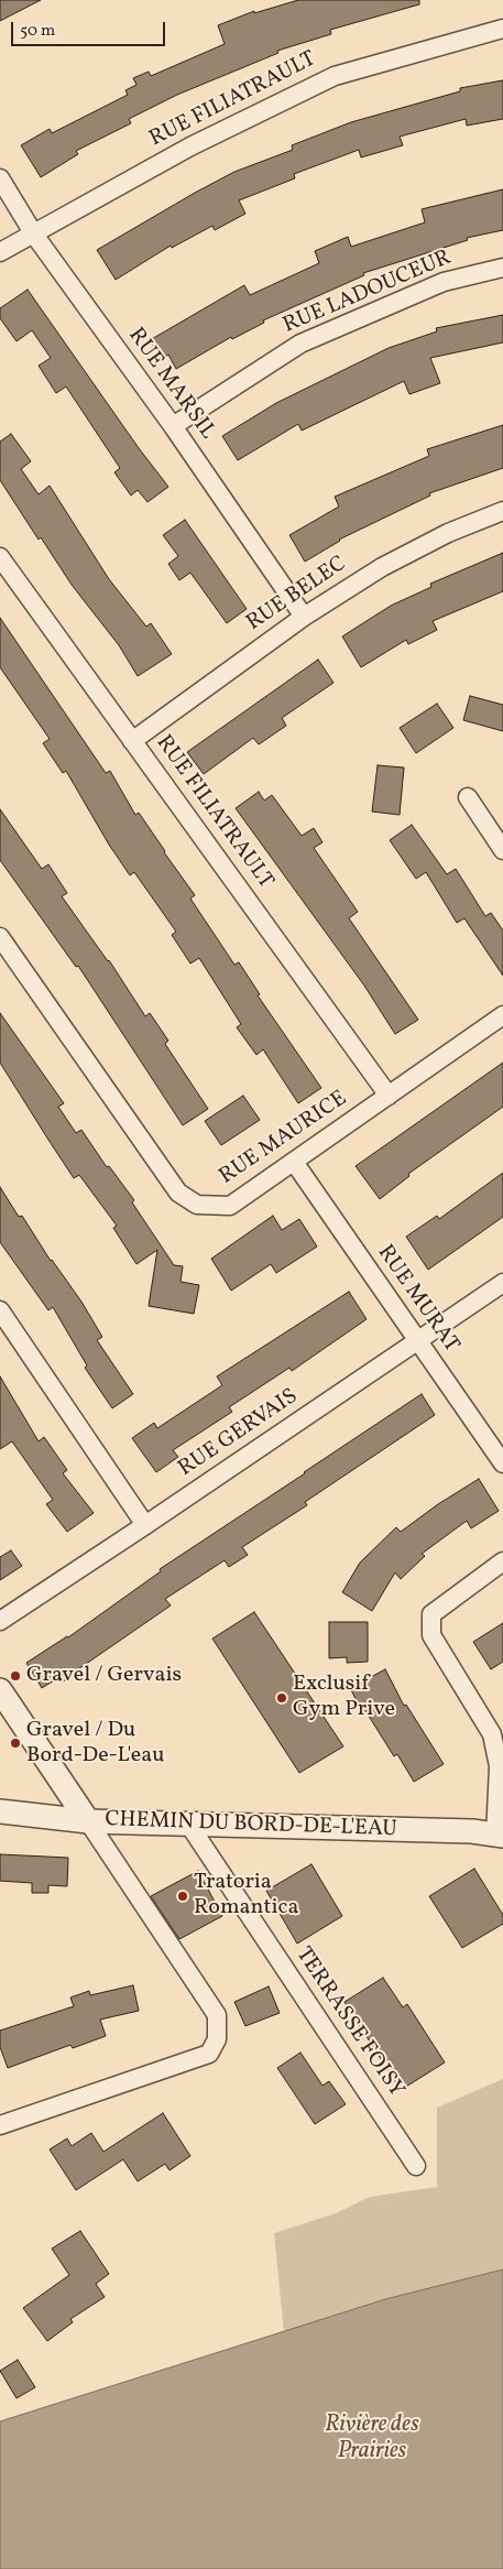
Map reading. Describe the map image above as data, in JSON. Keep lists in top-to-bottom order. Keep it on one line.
{"streets":{"street":["RUE FILIATRAULT","RUE LADOUCEUR","RUE MARSIL","RUE BELEC","RUE MAURICE","RUE MURAT","RUE GERVAIS","CHEMIN DU BORD-DE-L'EAU","TERRASSE FOISY"]},"crossings":[["RUE FILIATRAULT","RUE MARSIL"],["RUE FILIATRAULT","RUE BELEC"],["RUE FILIATRAULT","RUE MAURICE"],["RUE LADOUCEUR","RUE MARSIL"],["RUE MARSIL","RUE BELEC"],["RUE MAURICE","RUE MURAT"],["RUE MURAT","RUE GERVAIS"],["CHEMIN DU BORD-DE-L'EAU","TERRASSE FOISY"]],"water":["Rivière des Prairies"],"places":["Gravel / Gervais","Exclusif Gym Prive","Gravel / Du Bord-De-L'eau","Tratoria Romantica"],"scale_bar":"50 m"}
